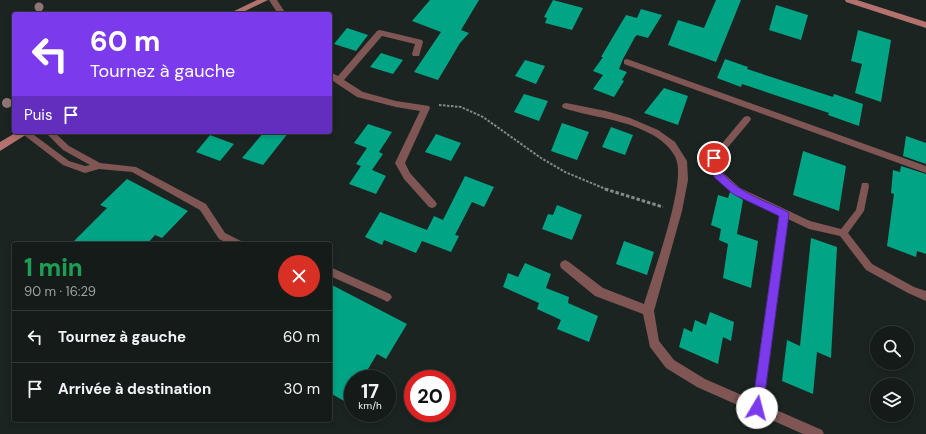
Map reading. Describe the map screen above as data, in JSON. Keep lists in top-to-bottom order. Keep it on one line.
{"page":{"turn":["60 m","Tournez à gauche"],"then":"Puis","heading":["1 min","90 m · 16:29"],"list":[{"name":"Tournez à gauche","value":"60 m"},{"name":"Arrivée à destination","value":"30 m"}],"speed":"17 km/h","limit":"20"}}
